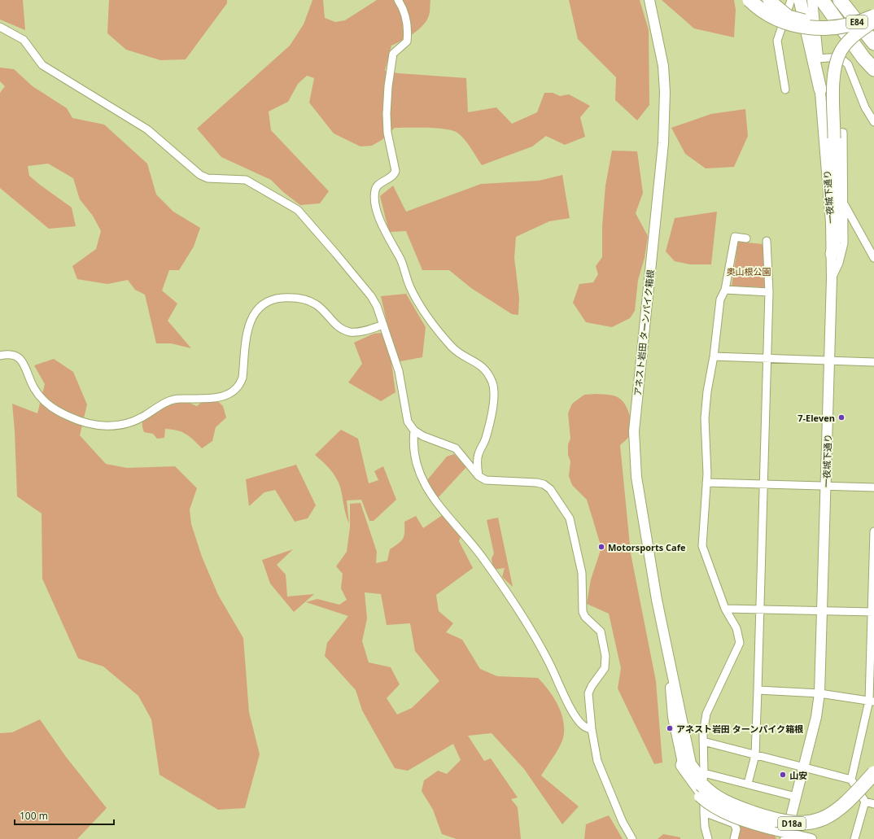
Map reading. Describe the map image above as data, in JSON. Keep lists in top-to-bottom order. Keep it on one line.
{"streets":{"highway":["E84","D18a"],"street":["一夜城下通り","アネスト岩田 ターンパイク箱根"]},"crossings":[["アネスト岩田 ターンパイク箱根","D18a"]],"parks":["奥山根公園"],"places":["7-Eleven","Motorsports Cafe","アネスト岩田 ターンパイク箱根","山安"],"scale_bar":"100 m"}
